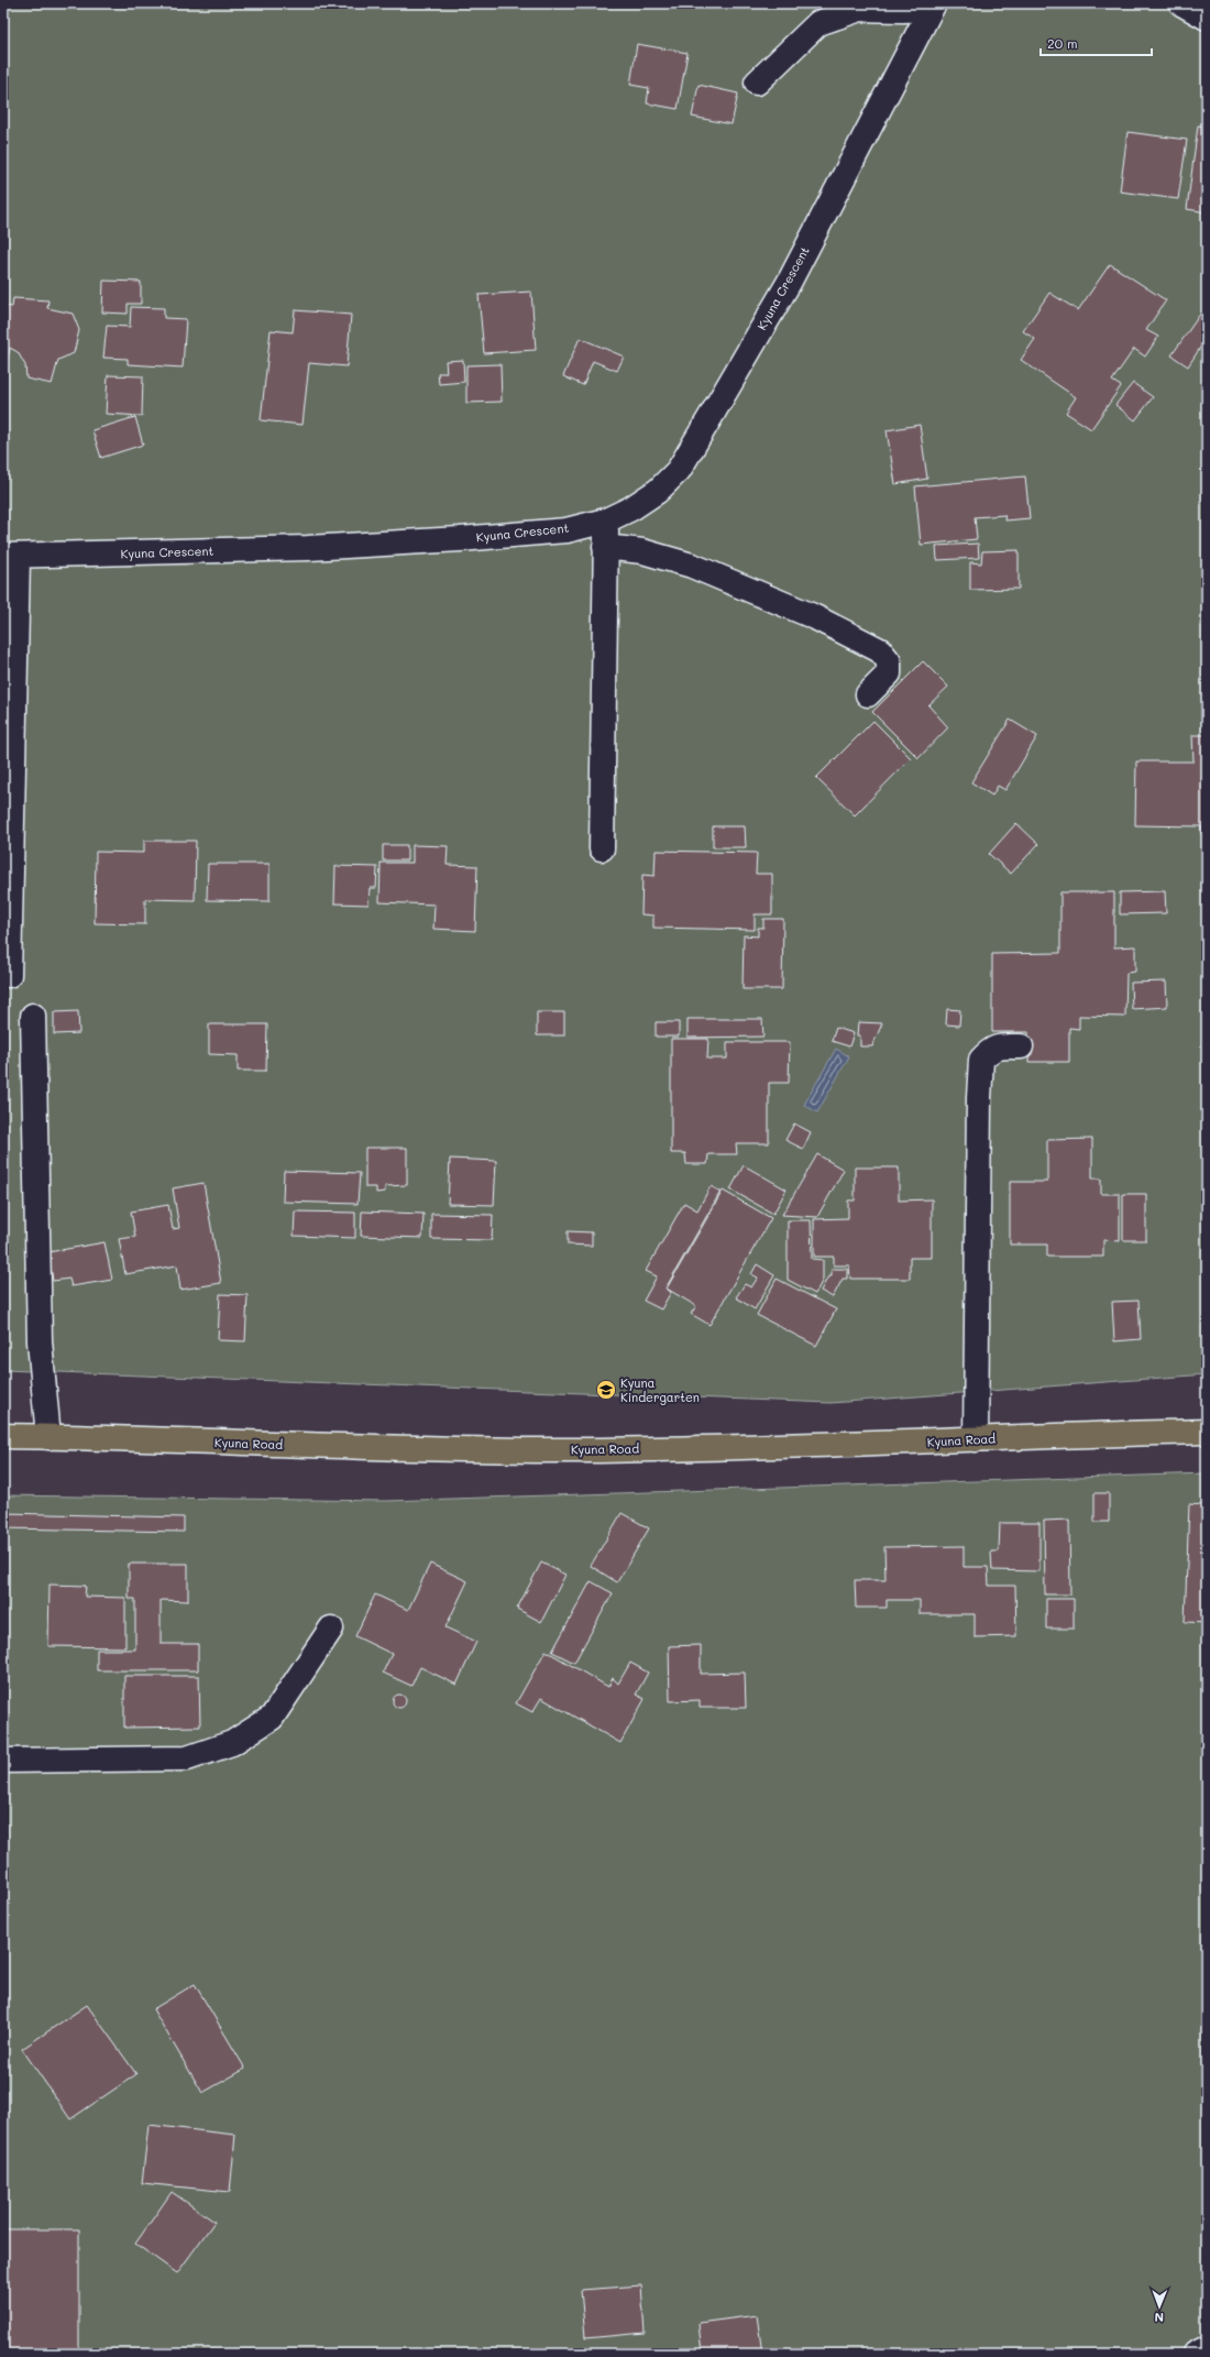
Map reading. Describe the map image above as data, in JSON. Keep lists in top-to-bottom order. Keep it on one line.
{"streets":{"main road":["Kyuna Road"],"street":["Kyuna Crescent"]},"places":{"school or university":["Kyuna Kindergarten"]},"scale_bar":"20 m","north":"bottom"}
